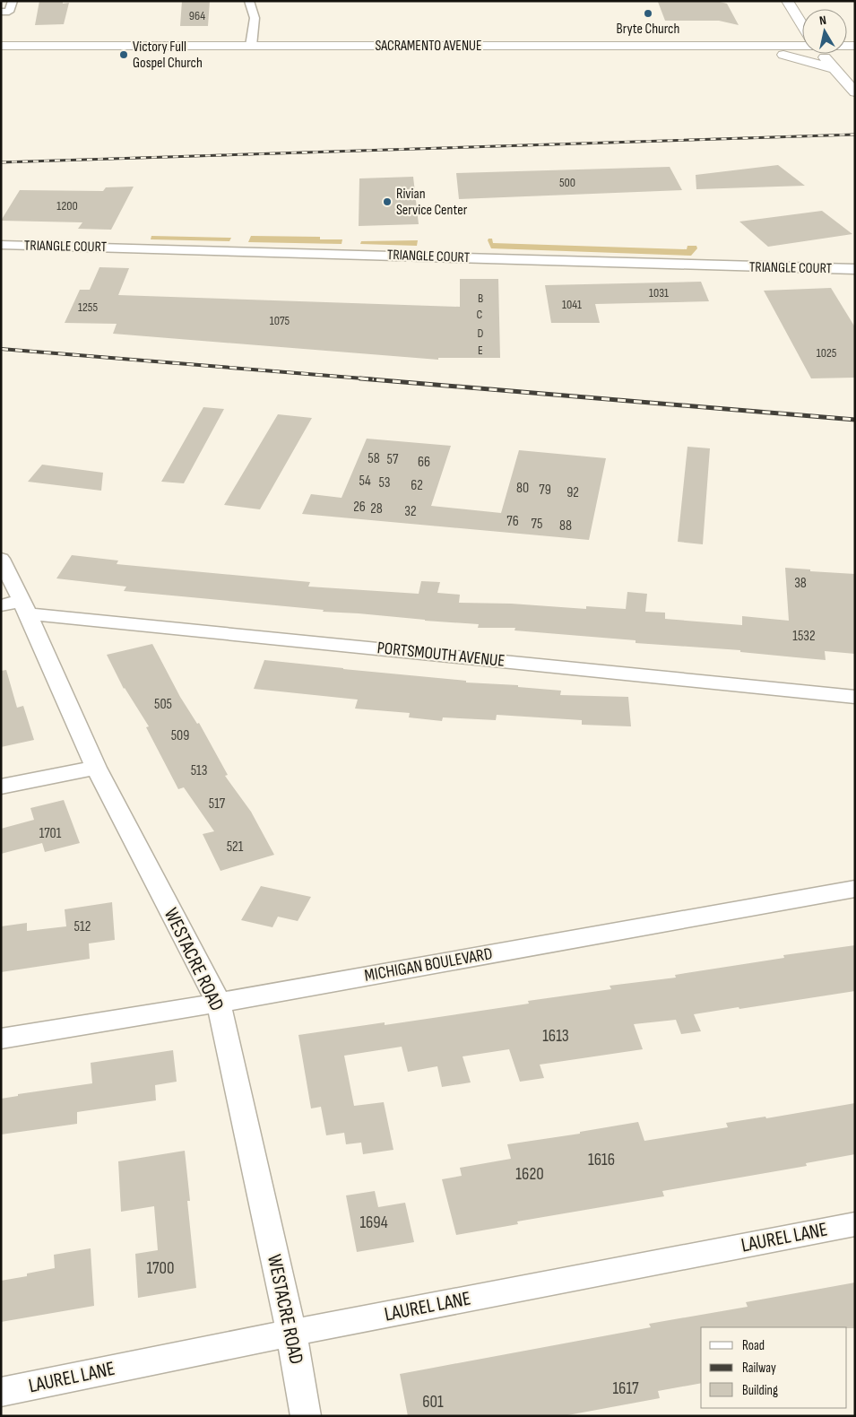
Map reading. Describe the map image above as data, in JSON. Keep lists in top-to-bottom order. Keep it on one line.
{"streets":{"main road":["SACRAMENTO AVENUE"],"street":["TRIANGLE COURT","PORTSMOUTH AVENUE","WESTACRE ROAD","MICHIGAN BOULEVARD","LAUREL LANE"]},"crossings":[["PORTSMOUTH AVENUE","WESTACRE ROAD"],["WESTACRE ROAD","MICHIGAN BOULEVARD"],["WESTACRE ROAD","LAUREL LANE"]],"places":["Bryte Church","Victory Full Gospel Church","Rivian Service Center"],"house_numbers":["964","500","1200","1031","B","1041","1255","C","1075","D","E","1025","58","57","66","54","53","62","80","79","92","26","28","32","76","75","88","38","1532","505","509","513","517","1701","521","512","1613","1616","1620","1694","1700","1617","601"],"legend":["Road","Railway","Building"],"north":"top"}
